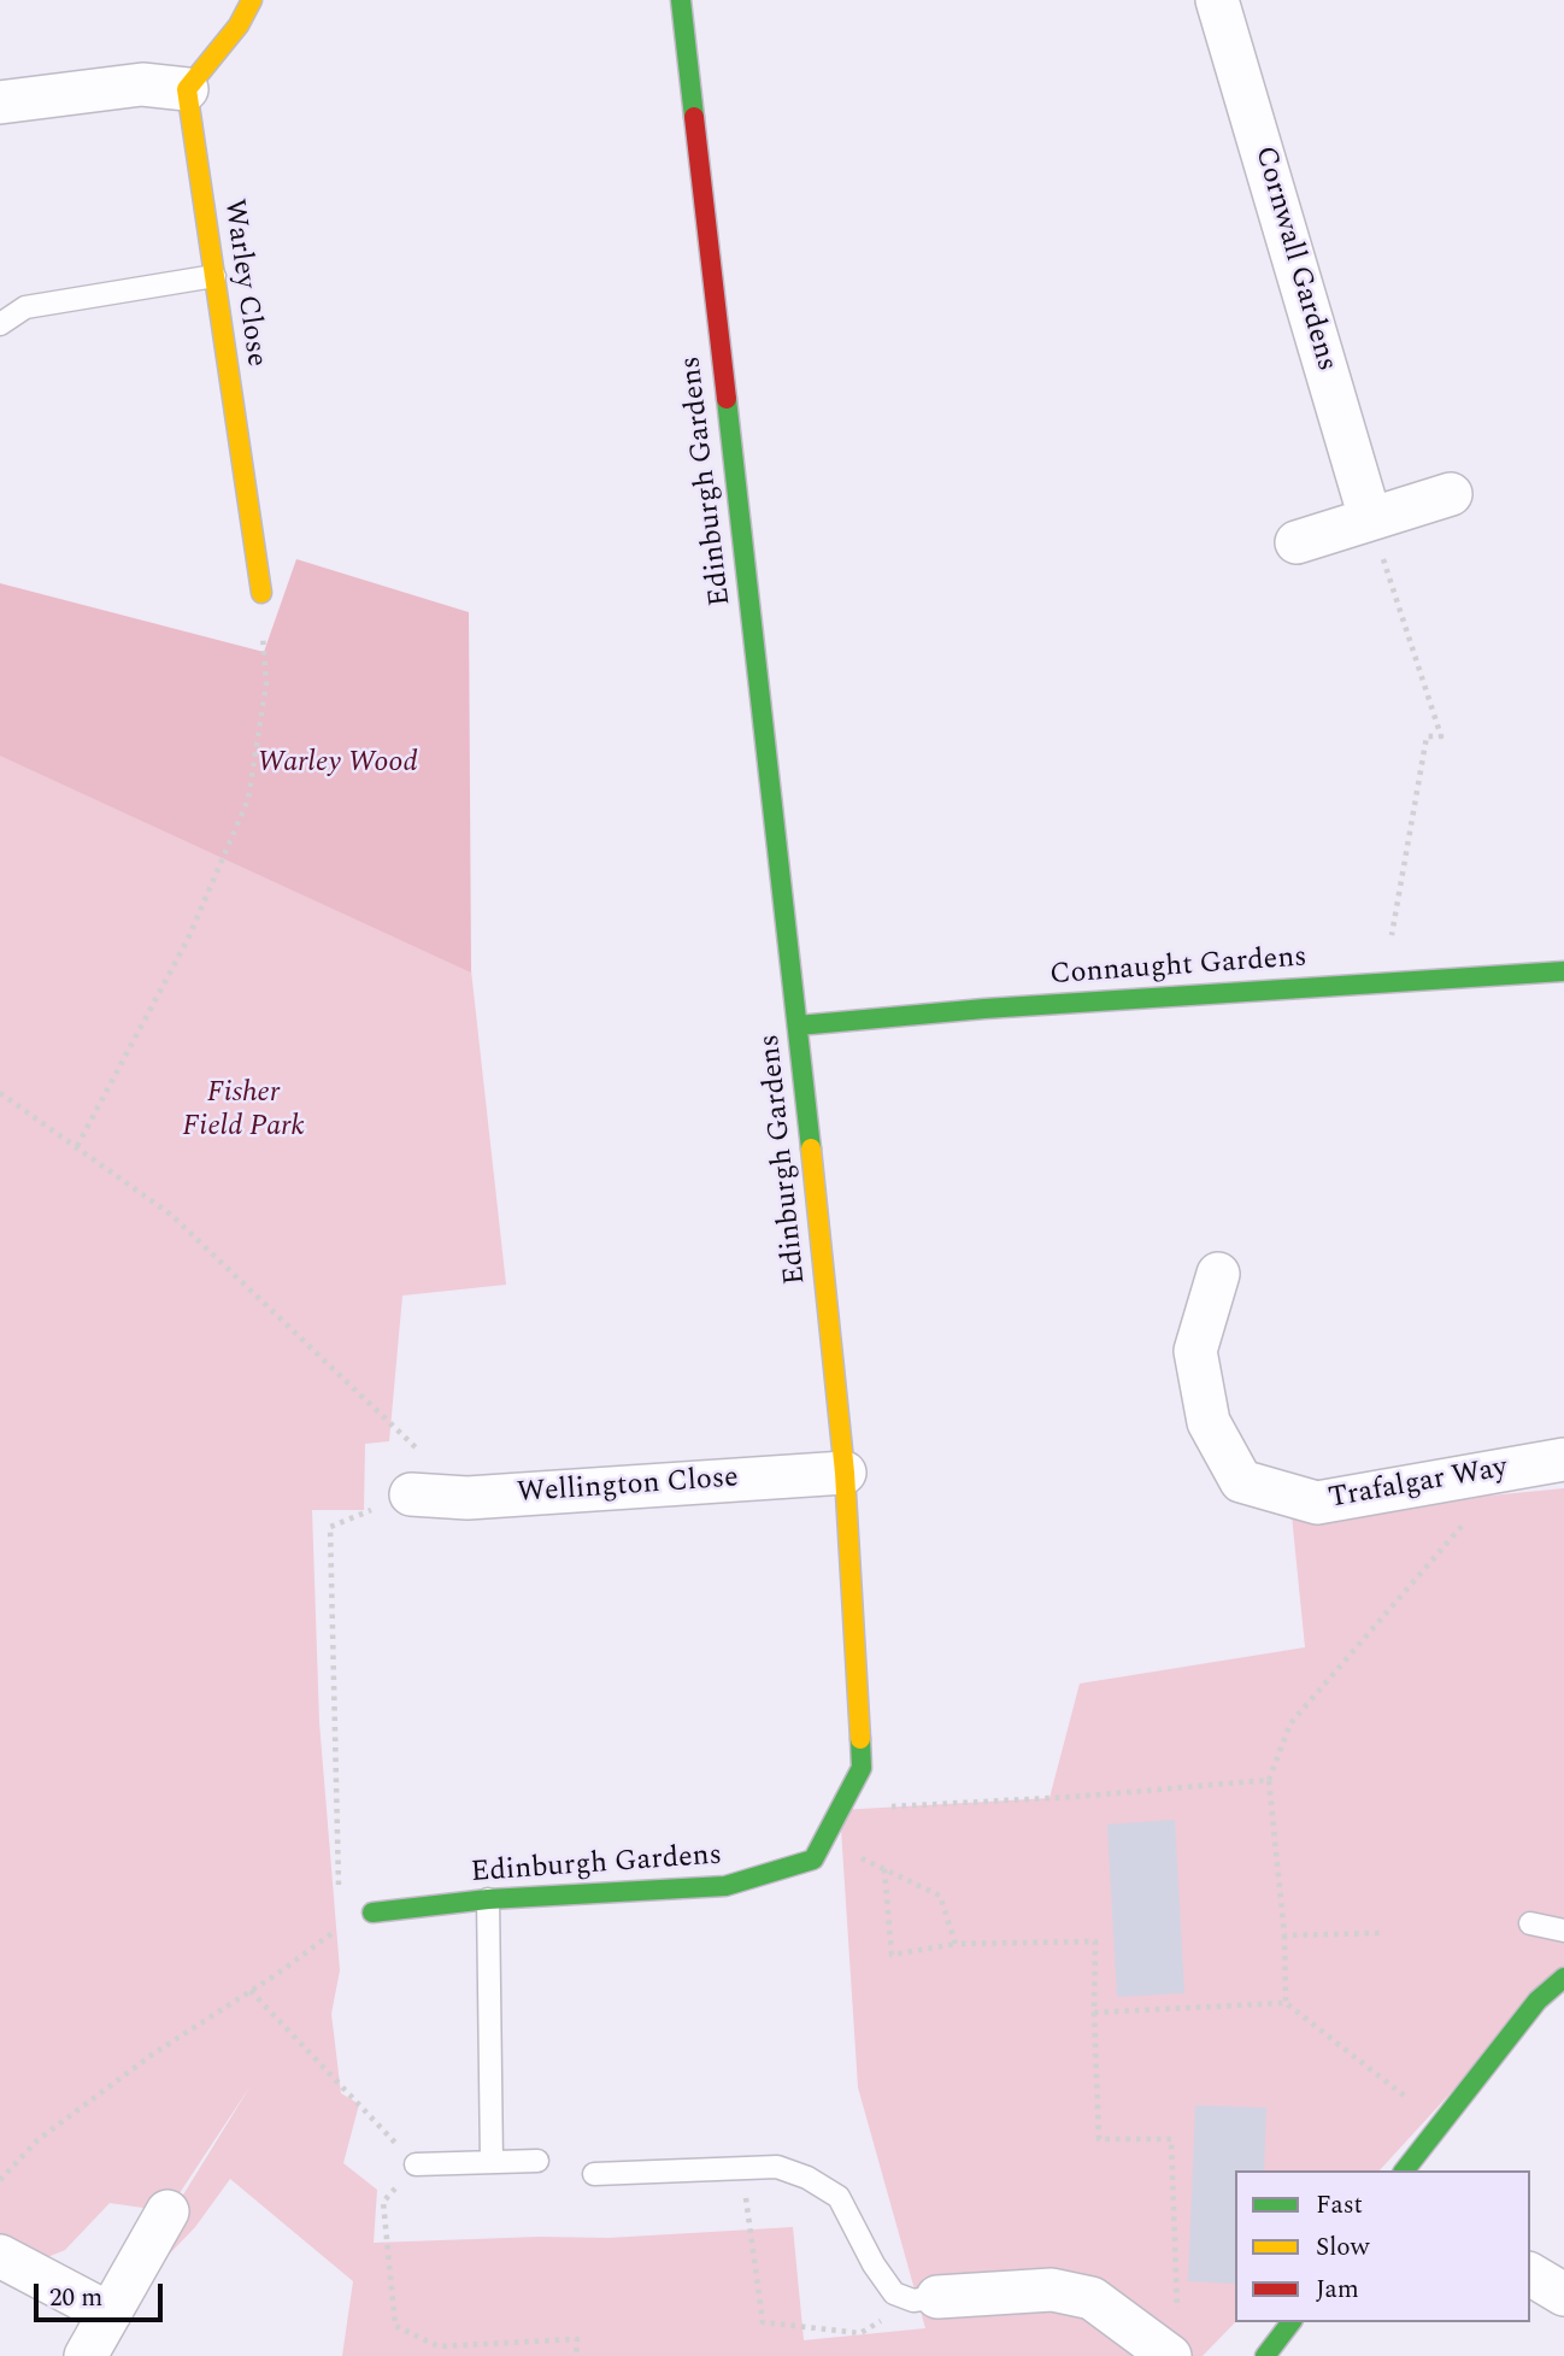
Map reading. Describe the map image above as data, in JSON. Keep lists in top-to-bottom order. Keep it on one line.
{"streets":{"street":["Cornwall Gardens","Warley Close","Edinburgh Gardens","Connaught Gardens","Trafalgar Way","Wellington Close"]},"crossings":[["Edinburgh Gardens","Connaught Gardens"],["Edinburgh Gardens","Wellington Close"]],"parks":["Warley Wood","Fisher Field Park"],"legend":["Fast","Slow","Jam"],"scale_bar":"20 m"}
